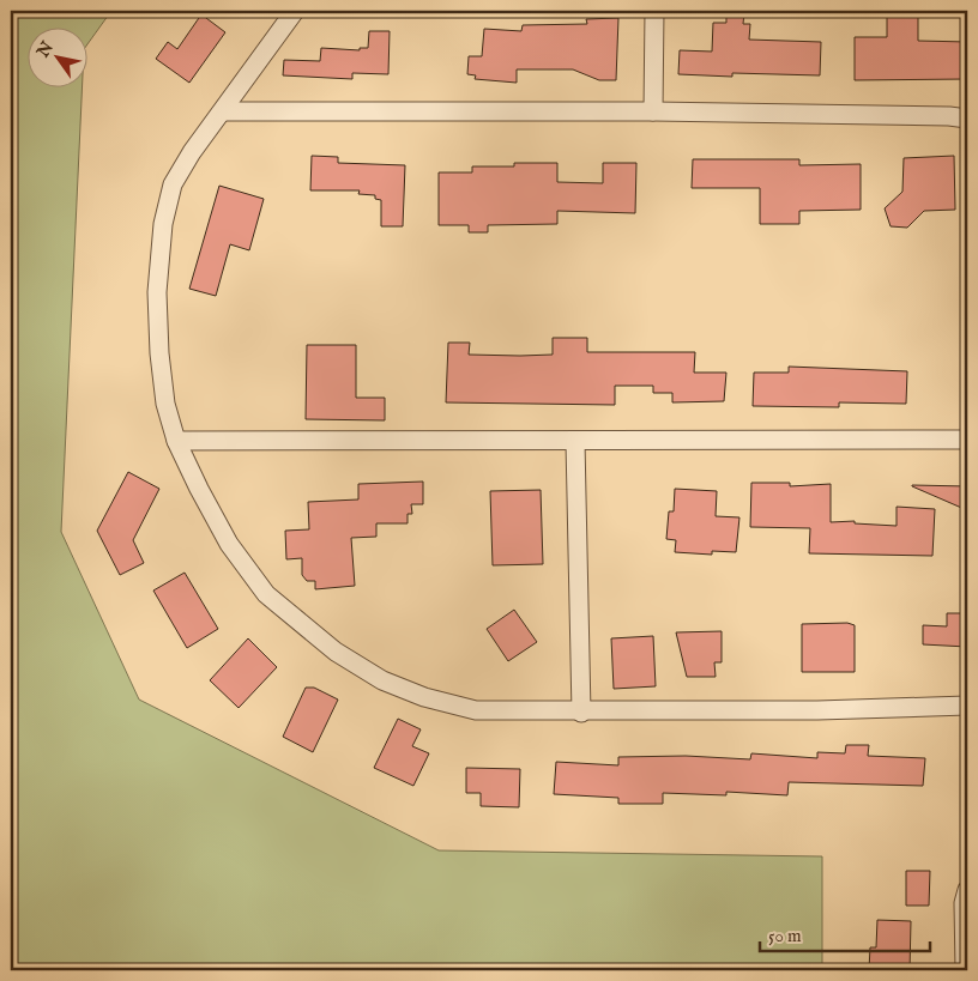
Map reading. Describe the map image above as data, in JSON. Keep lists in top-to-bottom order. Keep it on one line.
{"scale_bar":"50 m","north":"top left"}
